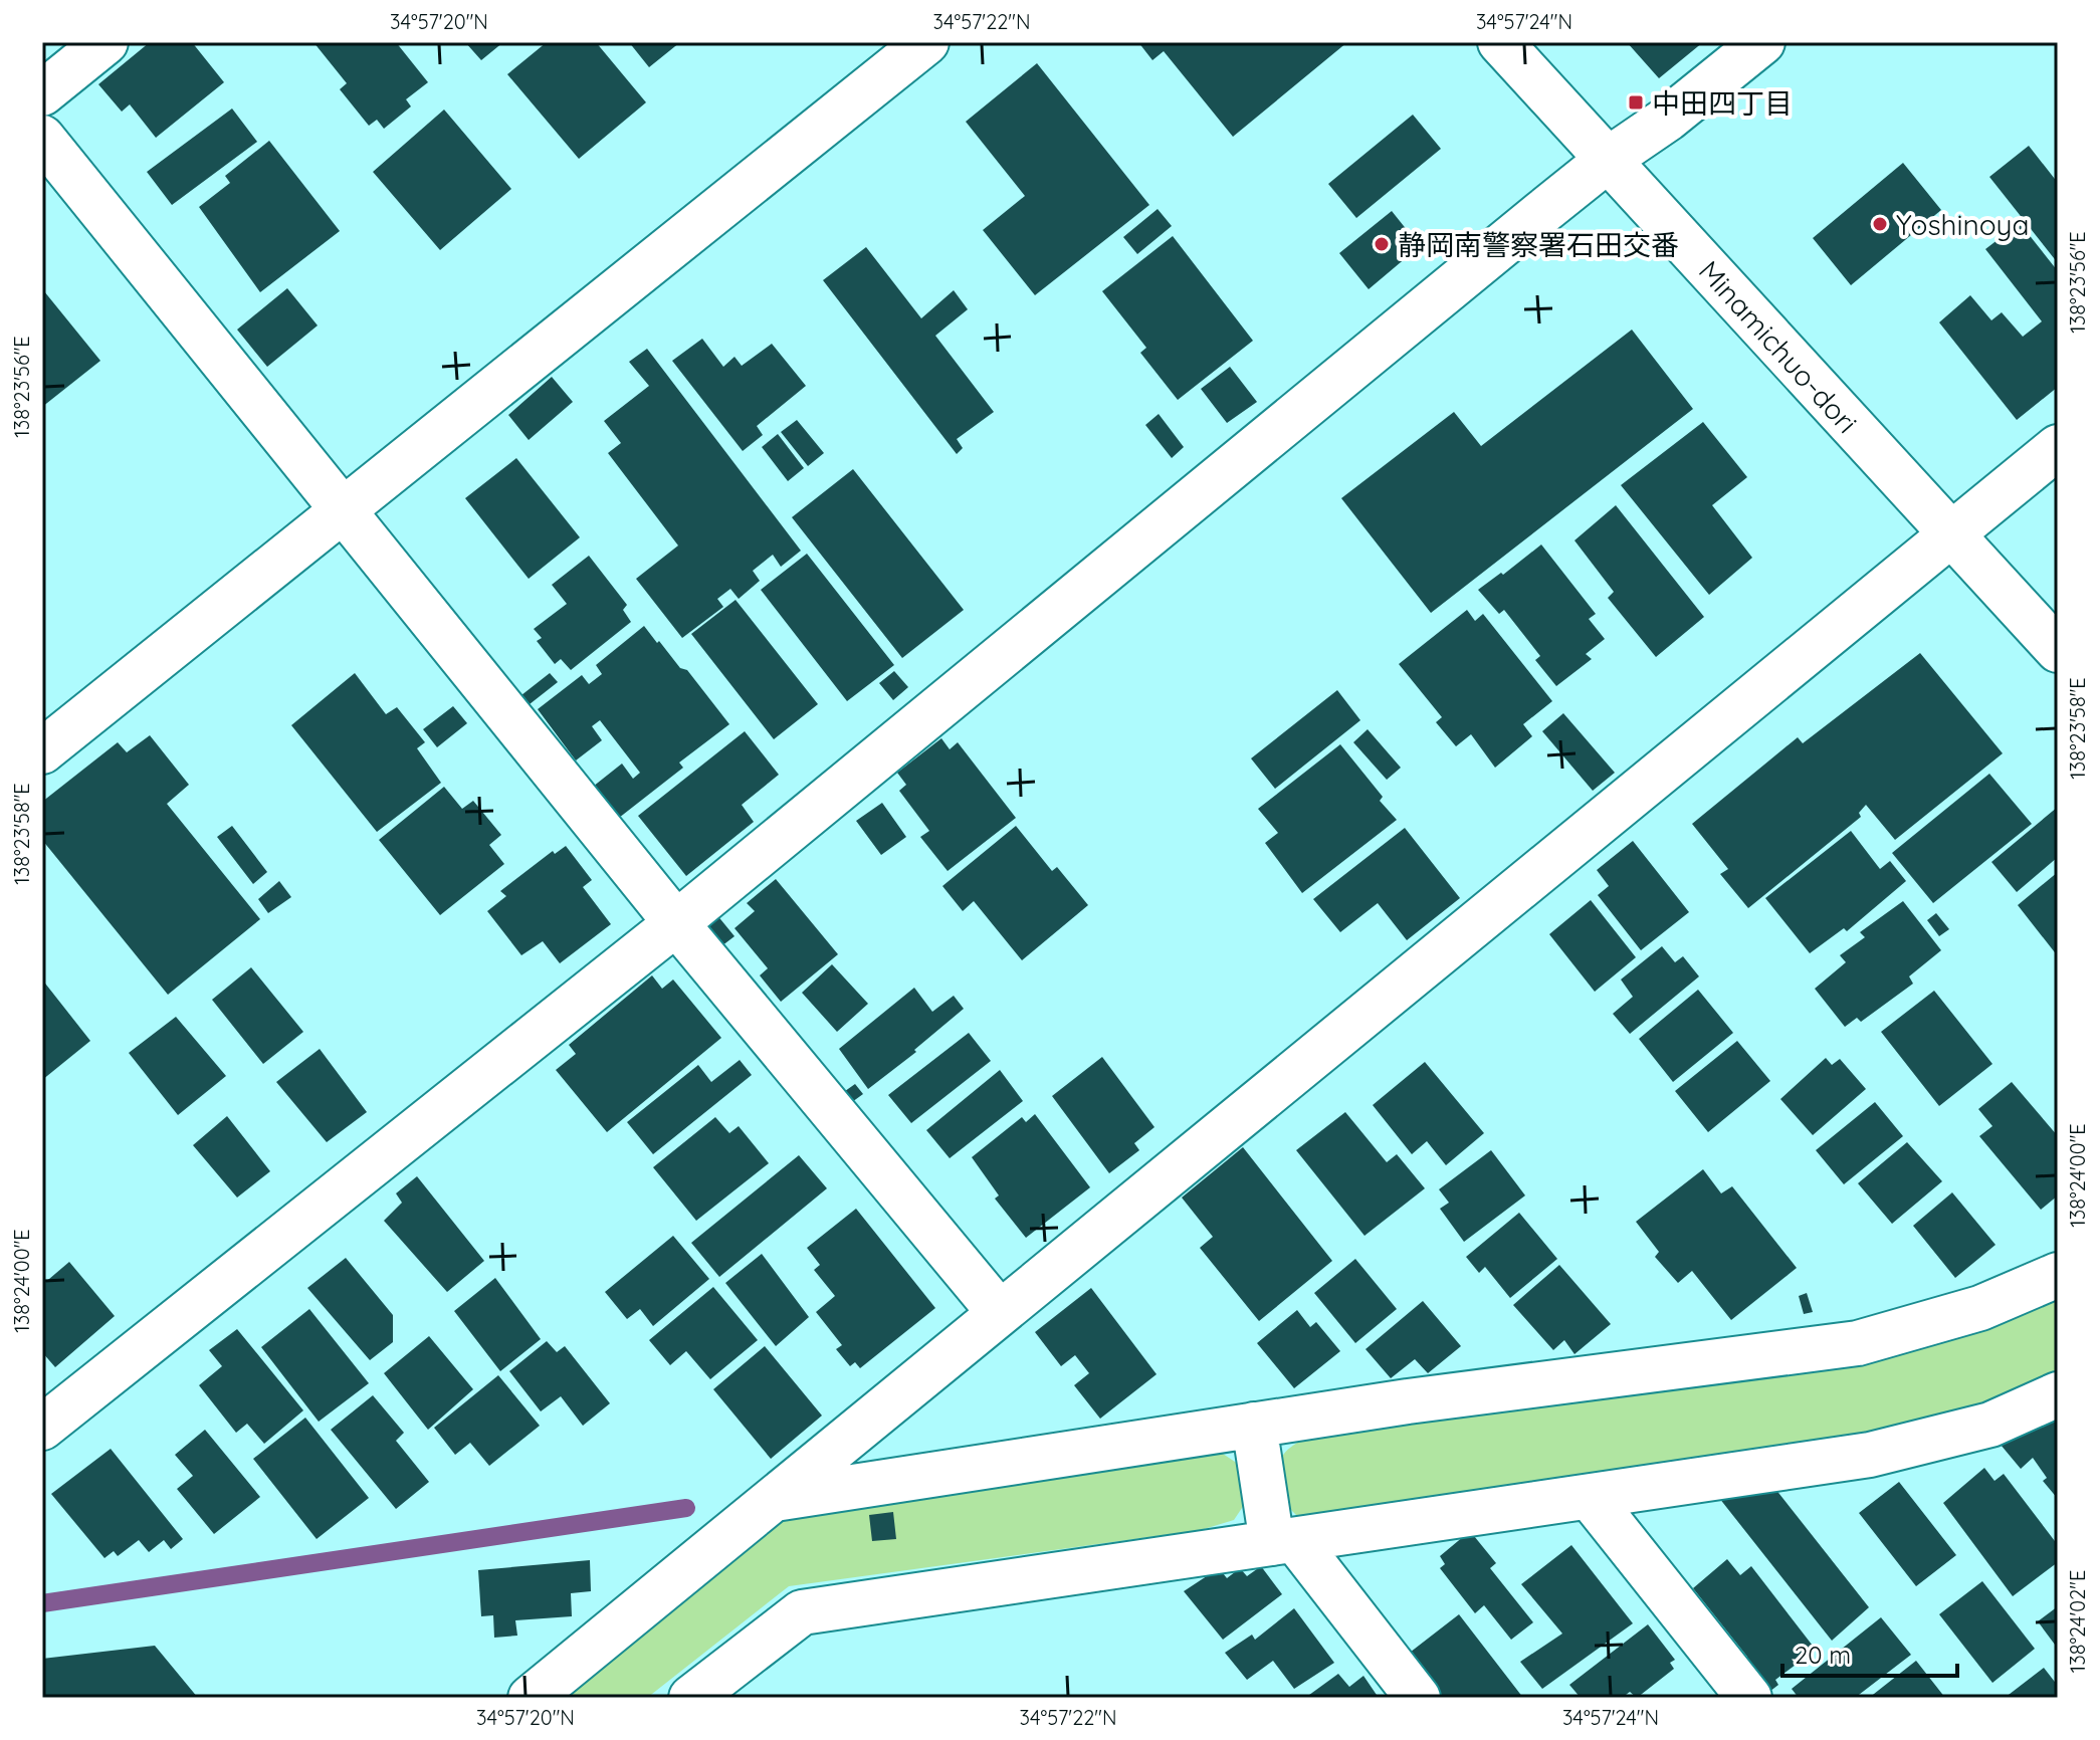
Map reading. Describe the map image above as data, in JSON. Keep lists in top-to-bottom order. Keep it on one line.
{"streets":{"street":["Minamichuo-dori"]},"places":{"transit":["中田四丁目"],"other":["Yoshinoya","静岡南警察署石田交番"]},"scale_bar":"20 m","coordinates":["34°57'20\"N","34°57'22\"N","34°57'24\"N","138°23'56\"E","138°23'58\"E","138°24'00\"E","138°24'02\"E"]}
